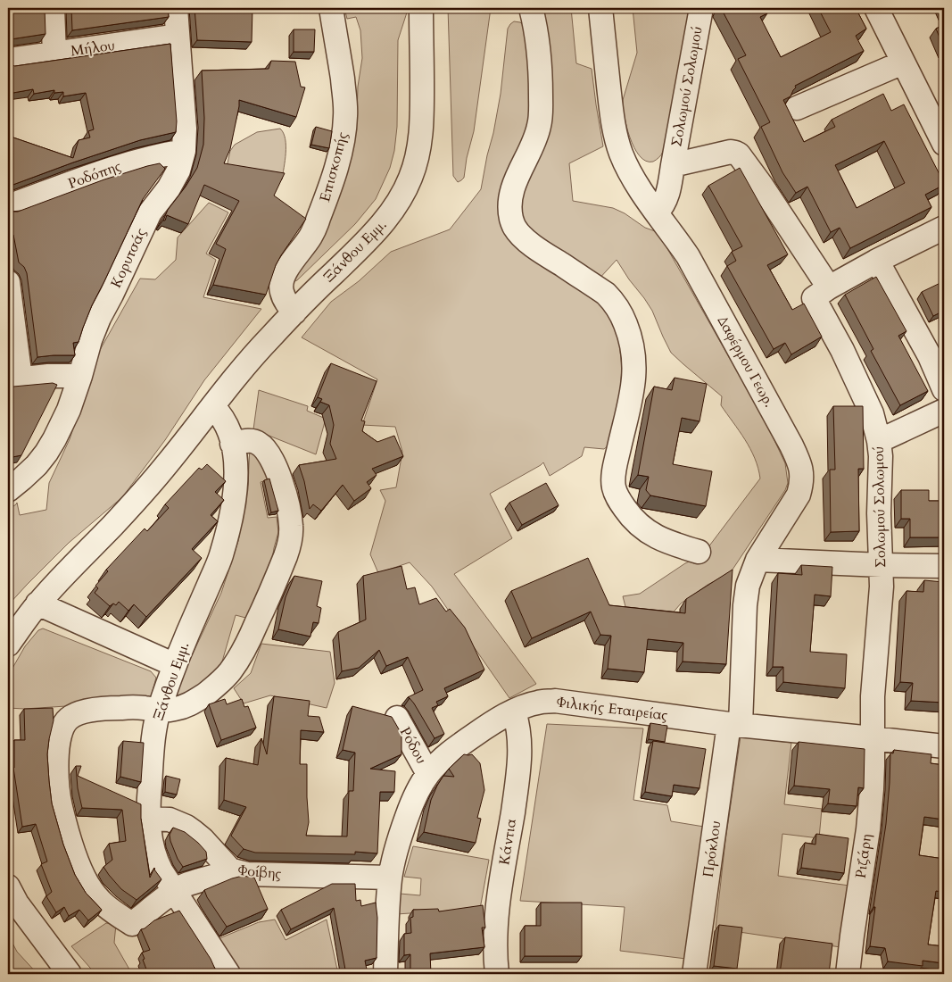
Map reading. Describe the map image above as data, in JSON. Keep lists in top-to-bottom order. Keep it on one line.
{"streets":{"street":["Μήλου","Σολωμού Σολωμού","Επισκοπής","Ροδόπης","Ξάνθου Εμμ.","Κορυτσάς","Δαφέρμου Γεωρ.","Φιλικής Εταιρείας","Ρόδου","Κάντια","Πρόκλου","Ριζάρη","Φοίβης"]},"crossings":[["Μήλου","Κορυτσάς"],["Σολωμού Σολωμού","Δαφέρμου Γεωρ."],["Σολωμού Σολωμού","Φιλικής Εταιρείας"],["Σολωμού Σολωμού","Ριζάρη"],["Επισκοπής","Ξάνθου Εμμ."],["Ροδόπης","Κορυτσάς"],["Ξάνθου Εμμ.","Φοίβης"],["Δαφέρμου Γεωρ.","Φιλικής Εταιρείας"],["Δαφέρμου Γεωρ.","Πρόκλου"],["Φιλικής Εταιρείας","Ρόδου"],["Φιλικής Εταιρείας","Κάντια"],["Φιλικής Εταιρείας","Πρόκλου"],["Φιλικής Εταιρείας","Ριζάρη"],["Φιλικής Εταιρείας","Φοίβης"]]}
